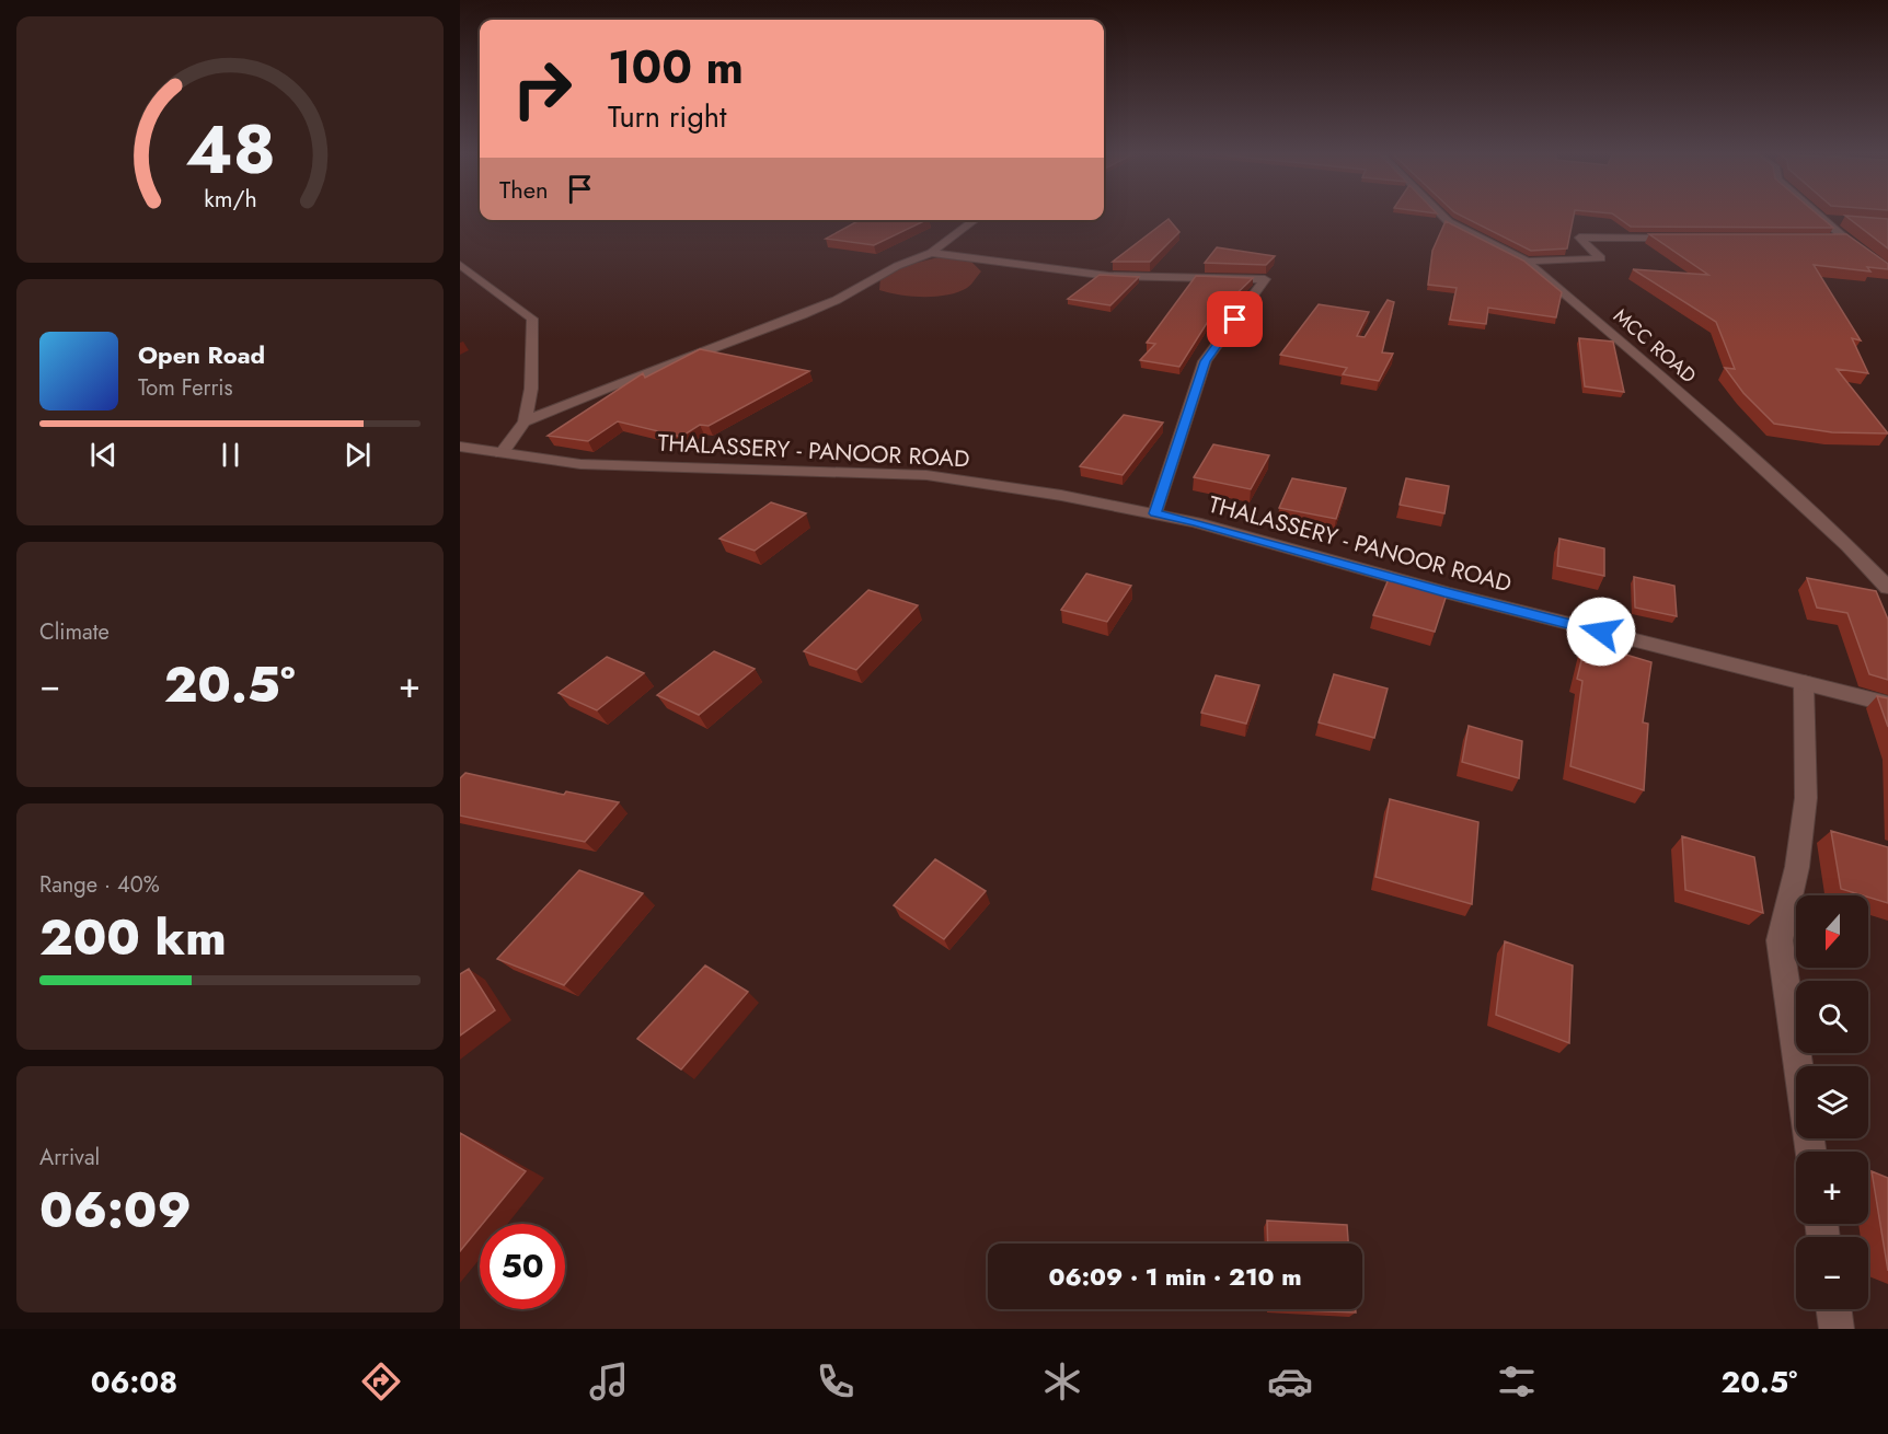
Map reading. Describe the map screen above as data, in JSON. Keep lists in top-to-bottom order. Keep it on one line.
{"streets":{"street":["MCC ROAD","THALASSERY - PANOOR ROAD"]},"north":"bottom","page":{"turn":["100 m","Turn right"],"then":"Then","song":["Open Road","Tom Ferris"],"tile":["Climate",["Range · 40%","200 km"],["Arrival","06:09"]],"heat":["−","20.5°","+"],"map_buttons":["+","−"],"limit":"50","trip":"06:09 · 1 min · 210 m","tabs":["06:08","20.5°"],"gauge":["48","km/h"]}}
